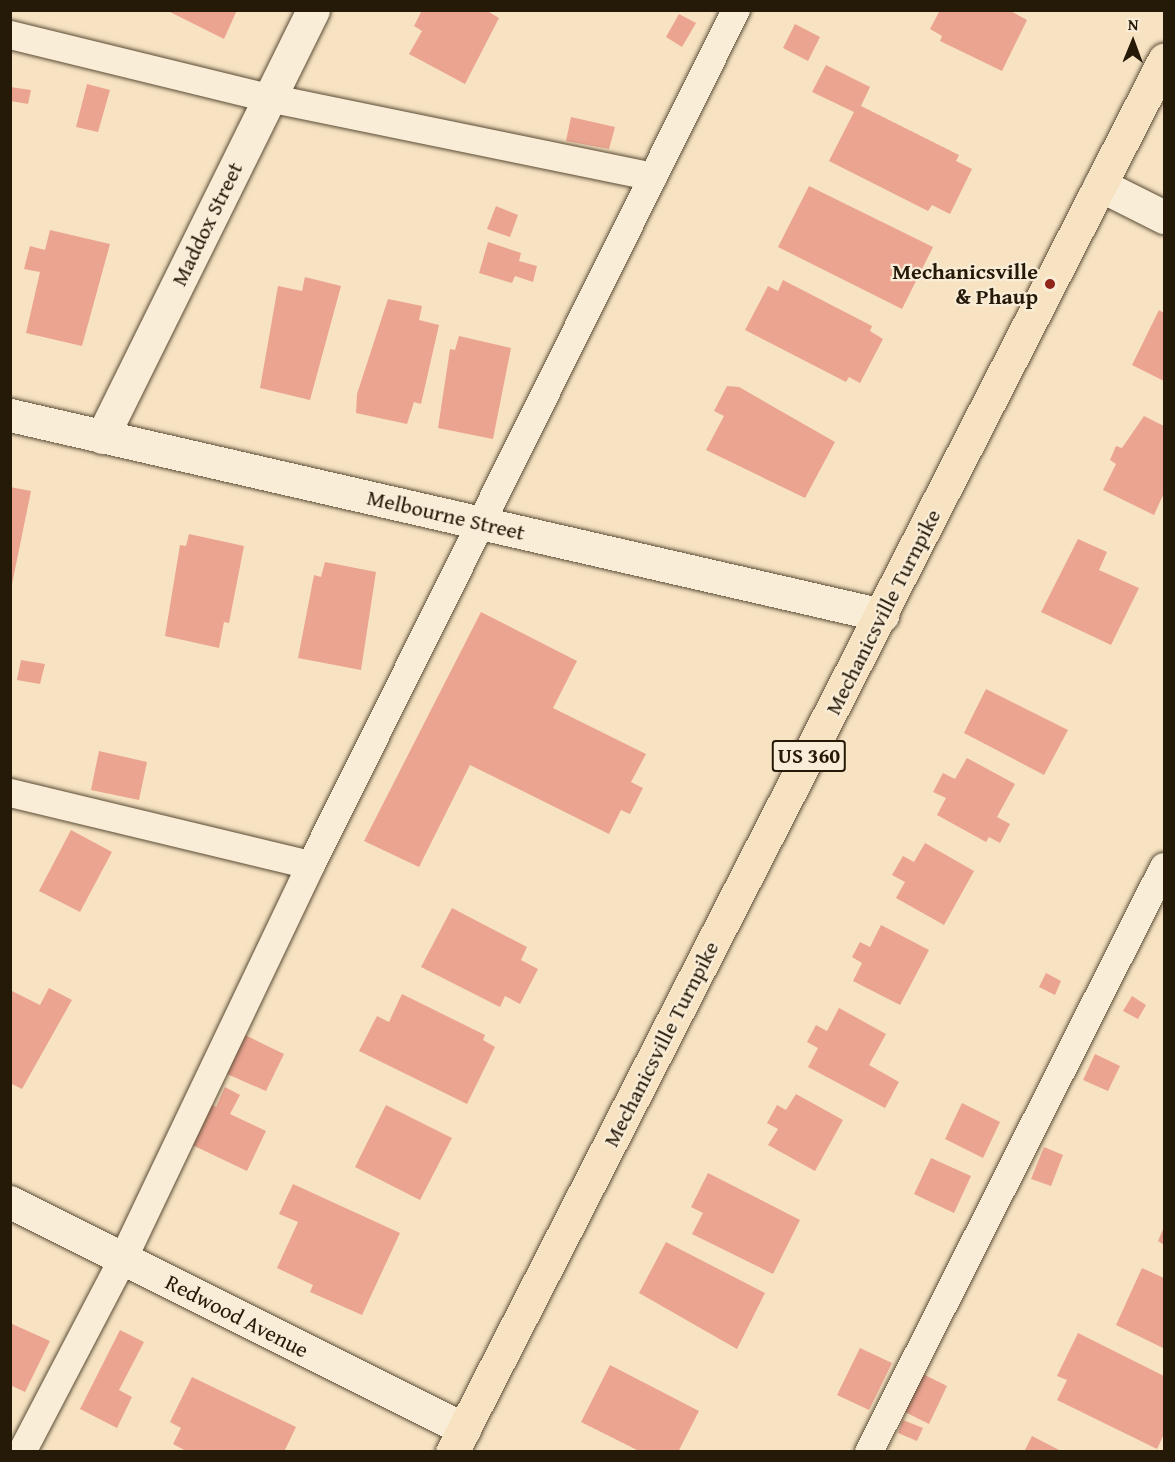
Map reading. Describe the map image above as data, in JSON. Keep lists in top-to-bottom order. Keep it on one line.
{"streets":{"main road":["Mechanicsville Turnpike","US 360"],"street":["Maddox Street","Melbourne Street","Redwood Avenue"]},"crossings":[["Maddox Street","Melbourne Street"],["Melbourne Street","Mechanicsville Turnpike"],["Mechanicsville Turnpike","Redwood Avenue"]],"places":["Mechanicsville & Phaup"],"north":"top"}
